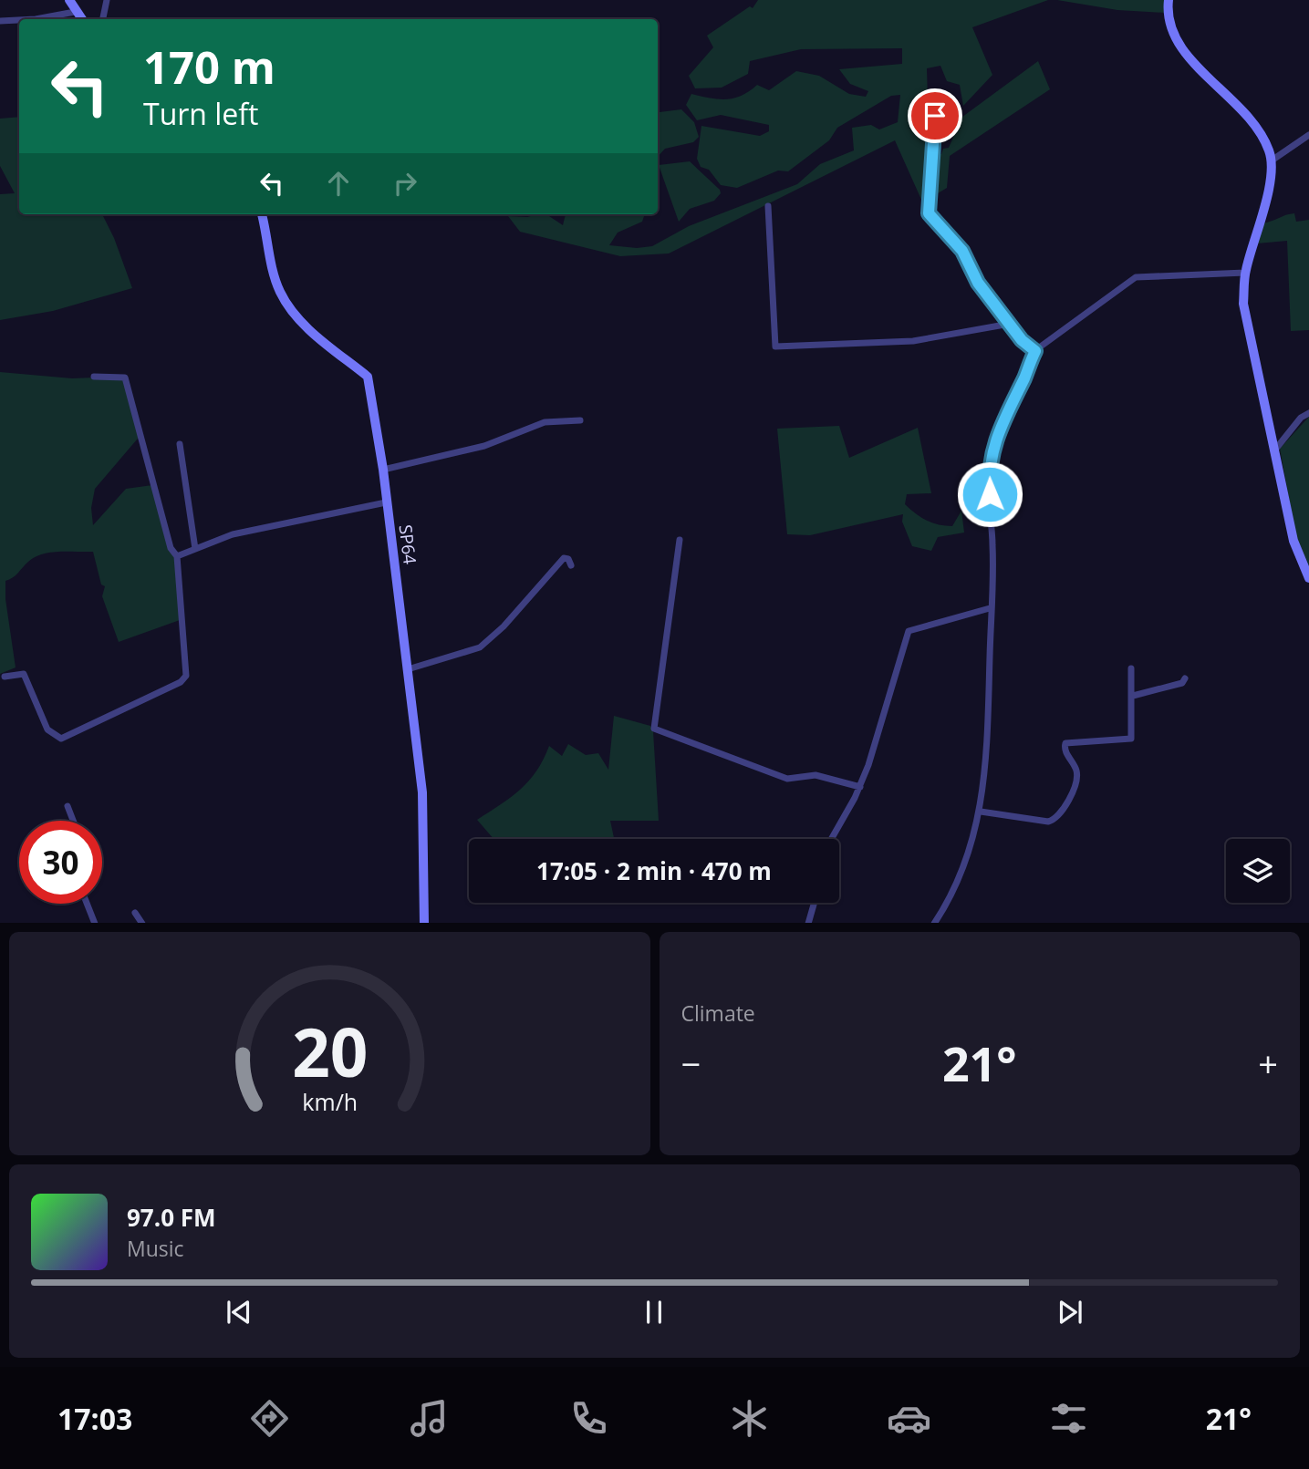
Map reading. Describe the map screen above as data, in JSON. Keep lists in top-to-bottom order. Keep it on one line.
{"streets":{"street":["SP64"]},"page":{"turn":["170 m","Turn left"],"limit":"30","trip":"17:05 · 2 min · 470 m","tile":"Climate","heat":["−","21°","+"],"song":["97.0 FM","Music"],"tabs":["17:03","21°"],"gauge":["20","km/h"]}}
